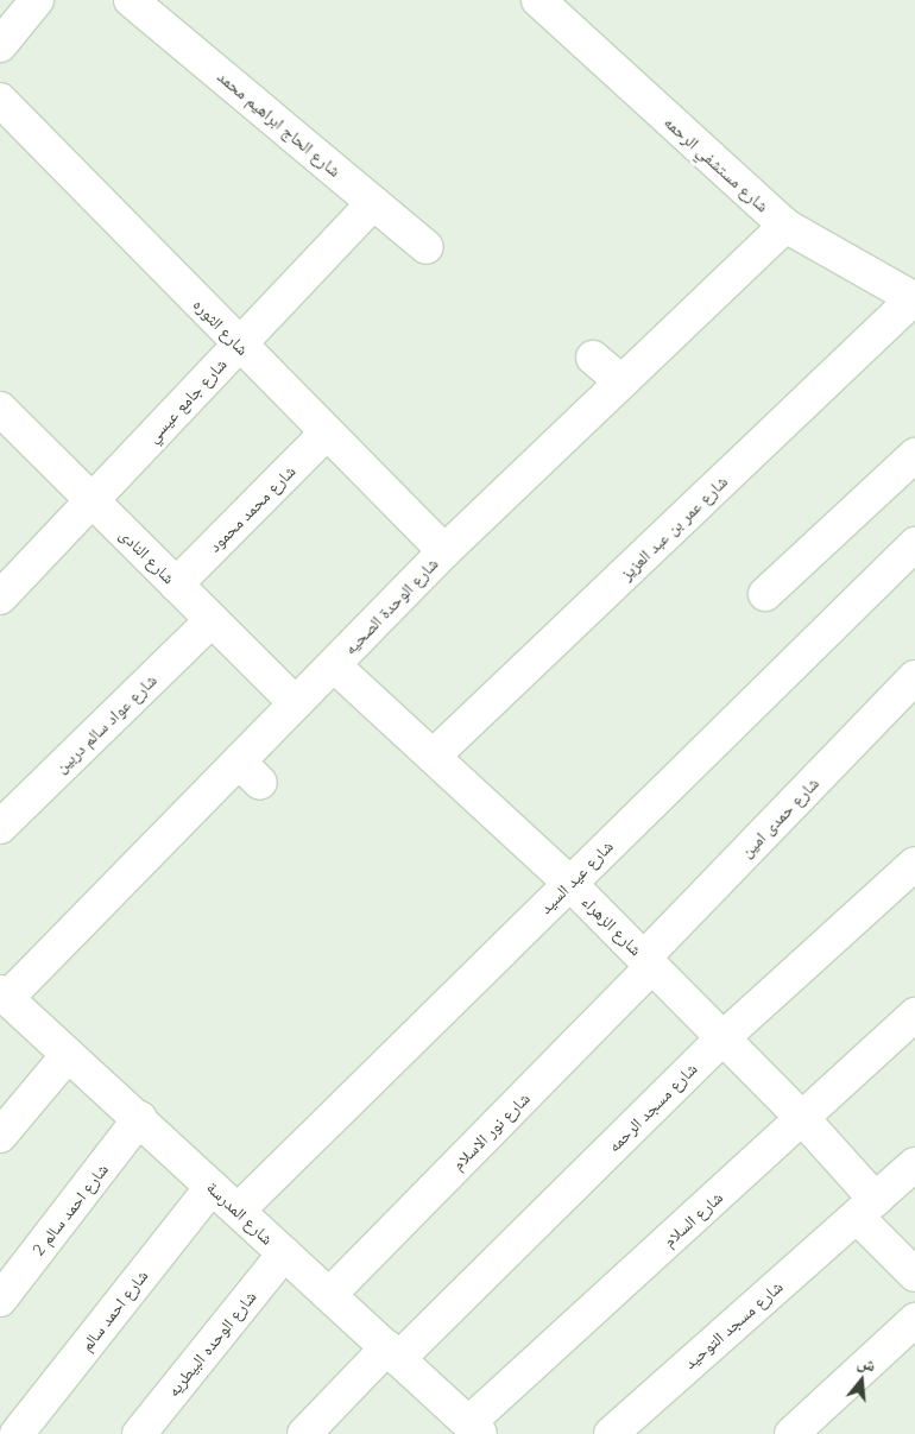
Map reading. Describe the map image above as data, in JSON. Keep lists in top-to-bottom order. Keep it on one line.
{"streets":{"street":["شارع الحاج ابراهيم محمد","شارع مستشفي الرحمه","شارع الثوره","شارع جامع عيسي","شارع محمد محمود","شارع عمر بن عبد العزيز","شارع النادى","شارع الوحدة الصحيه","شارع عواد سالم دربين","شارع حمدى امين","شارع عيد السيد","شارع الزهراء","شارع مسجد الرحمه","شارع نور الاسلام","شارع احمد سالم 2","شارع المدرسة","شارع السلام","شارع احمد سالم","شارع مسجد التوحيد","شارع الوحده البيطريه"]},"crossings":[["شارع الحاج ابراهيم محمد","شارع جامع عيسي"],["شارع مستشفي الرحمه","شارع عمر بن عبد العزيز"],["شارع مستشفي الرحمه","شارع الوحدة الصحيه"],["شارع الثوره","شارع جامع عيسي"],["شارع الثوره","شارع محمد محمود"],["شارع الثوره","شارع الوحدة الصحيه"],["شارع جامع عيسي","شارع النادى"],["شارع محمد محمود","شارع النادى"],["شارع عمر بن عبد العزيز","شارع الزهراء"],["شارع النادى","شارع الوحدة الصحيه"],["شارع النادى","شارع عواد سالم دربين"],["شارع الوحدة الصحيه","شارع الزهراء"],["شارع الوحدة الصحيه","شارع المدرسة"],["شارع حمدى امين","شارع الزهراء"],["شارع حمدى امين","شارع نور الاسلام"],["شارع عيد السيد","شارع الزهراء"],["شارع عيد السيد","شارع المدرسة"],["شارع الزهراء","شارع مسجد الرحمه"],["شارع الزهراء","شارع نور الاسلام"],["شارع الزهراء","شارع السلام"],["شارع الزهراء","شارع مسجد التوحيد"],["شارع مسجد الرحمه","شارع المدرسة"],["شارع نور الاسلام","شارع المدرسة"],["شارع احمد سالم 2","شارع المدرسة"],["شارع المدرسة","شارع السلام"],["شارع المدرسة","شارع احمد سالم"],["شارع المدرسة","شارع الوحده البيطريه"]],"north":"top"}
